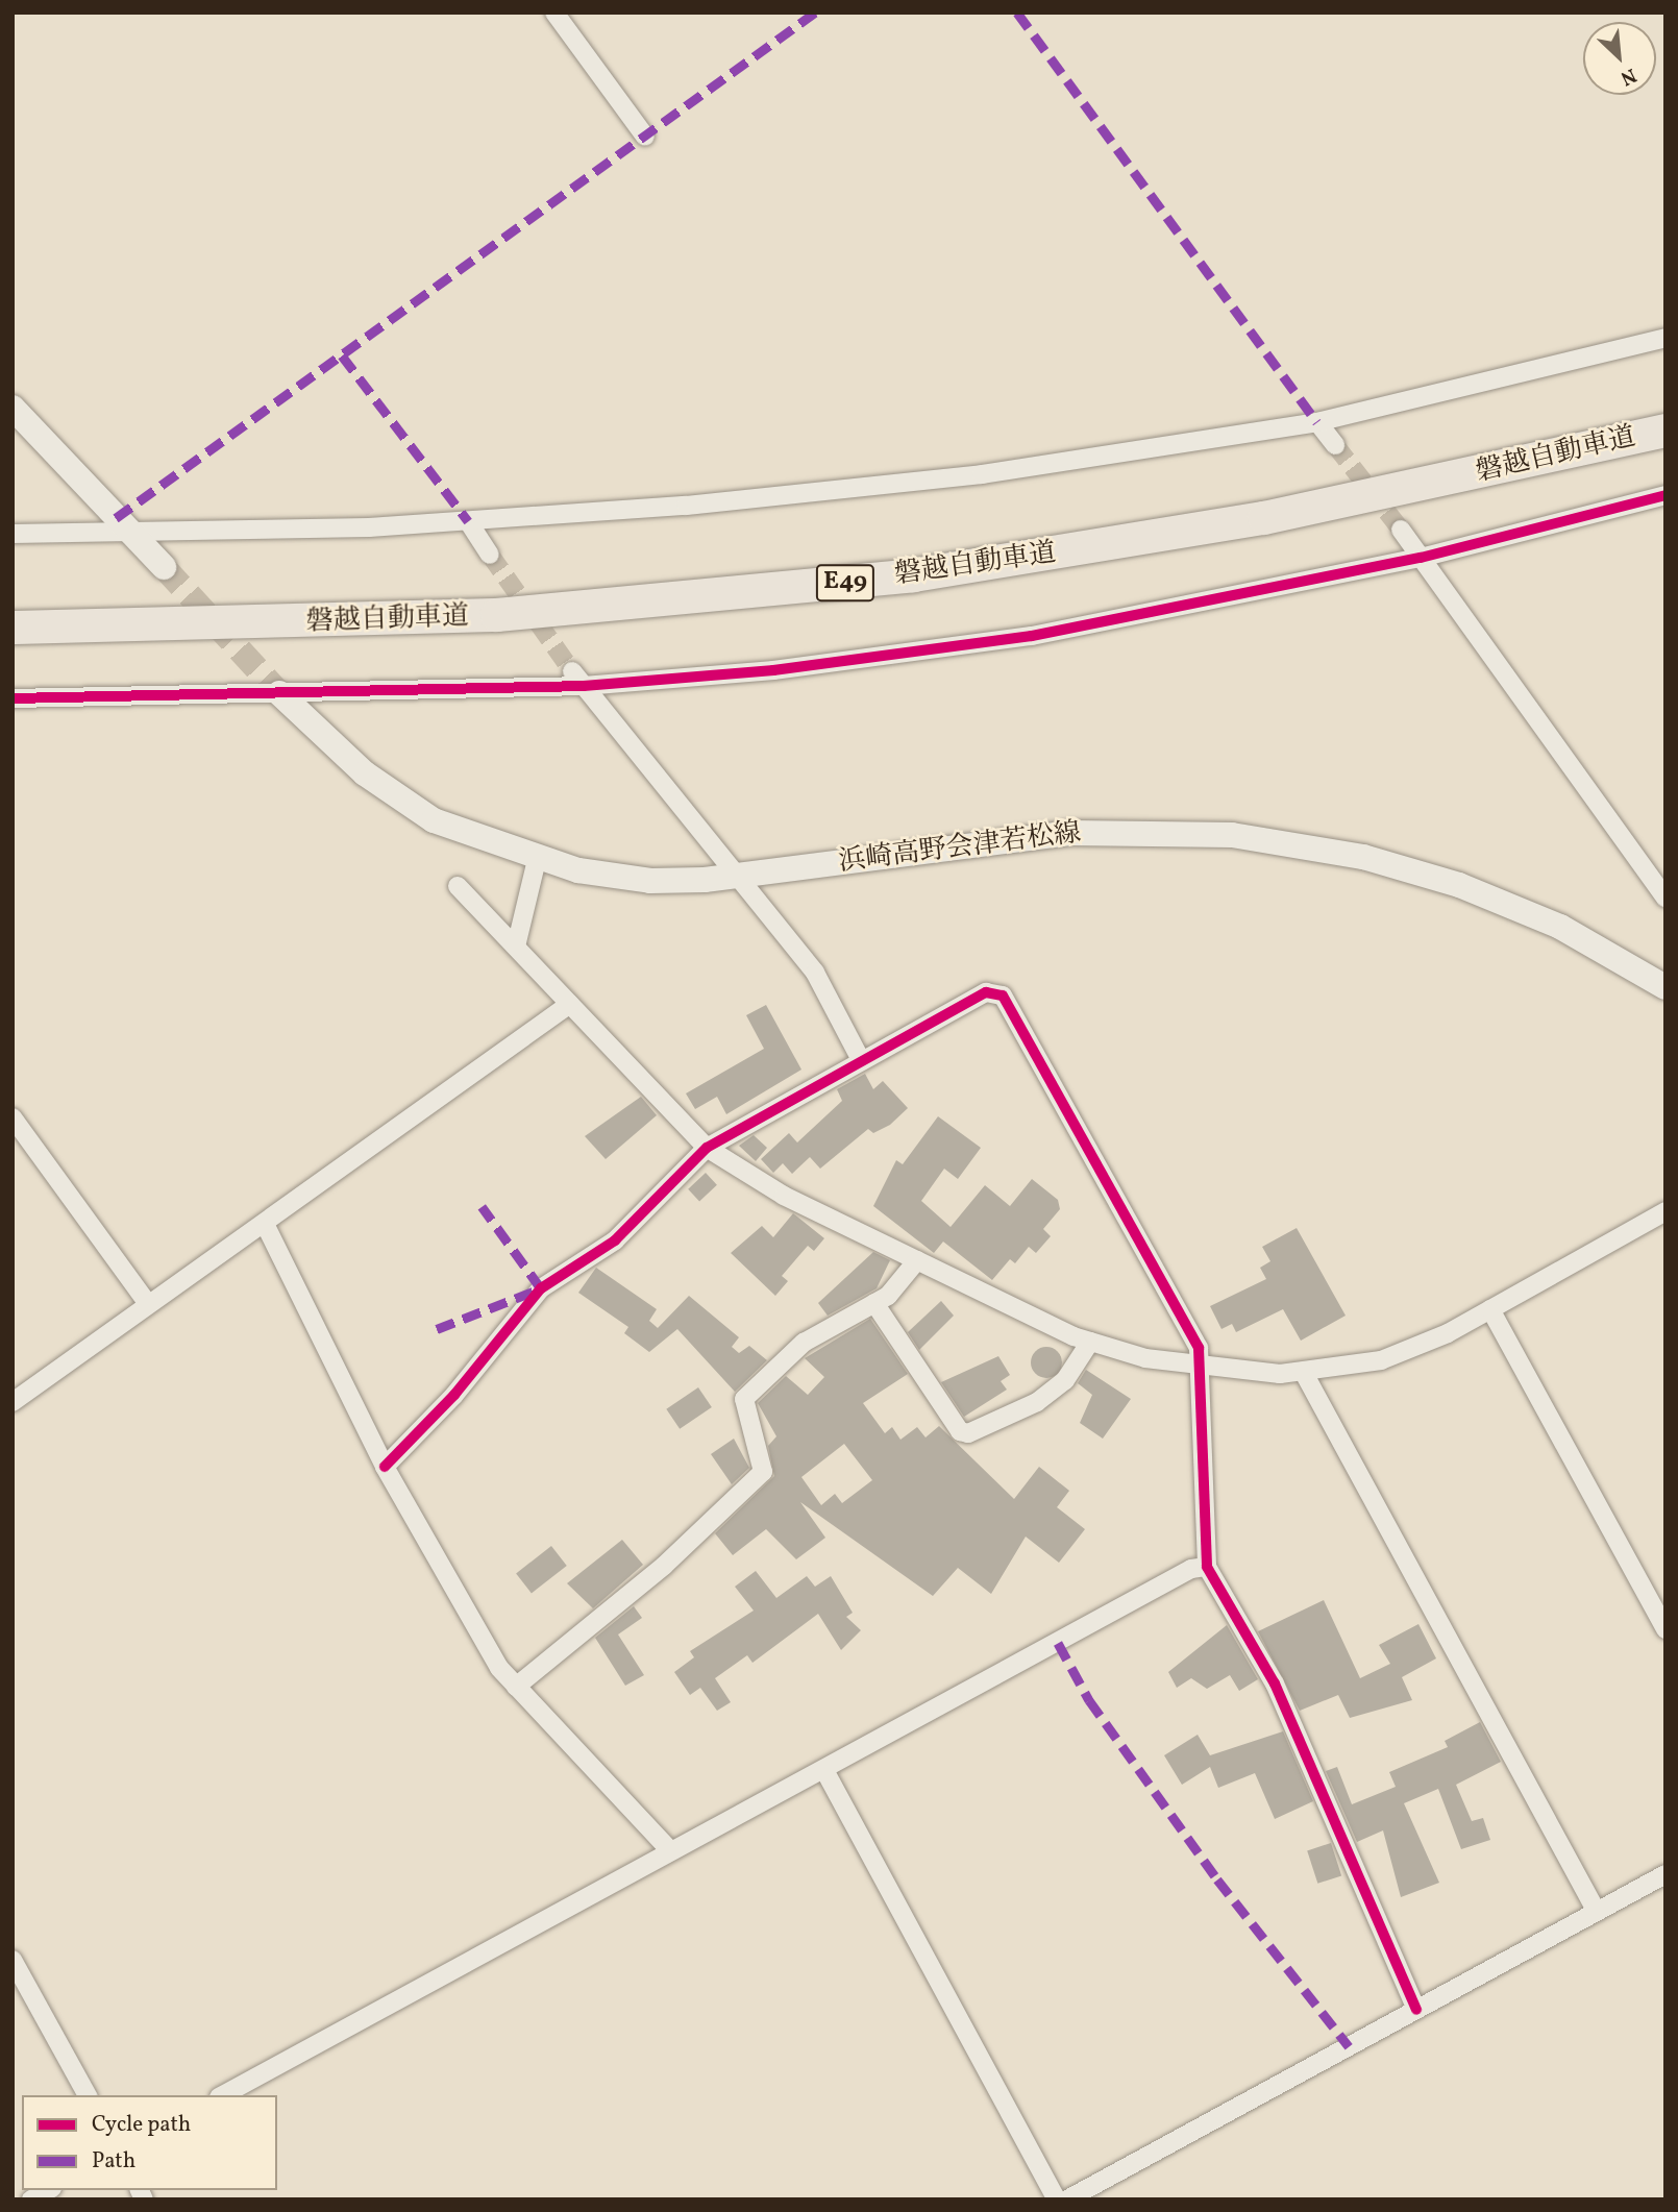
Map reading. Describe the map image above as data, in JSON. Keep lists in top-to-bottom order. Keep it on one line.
{"streets":{"highway":["磐越自動車道","E49"],"main road":["浜崎高野会津若松線"]},"legend":["Cycle path","Path"],"north":"bottom right"}
